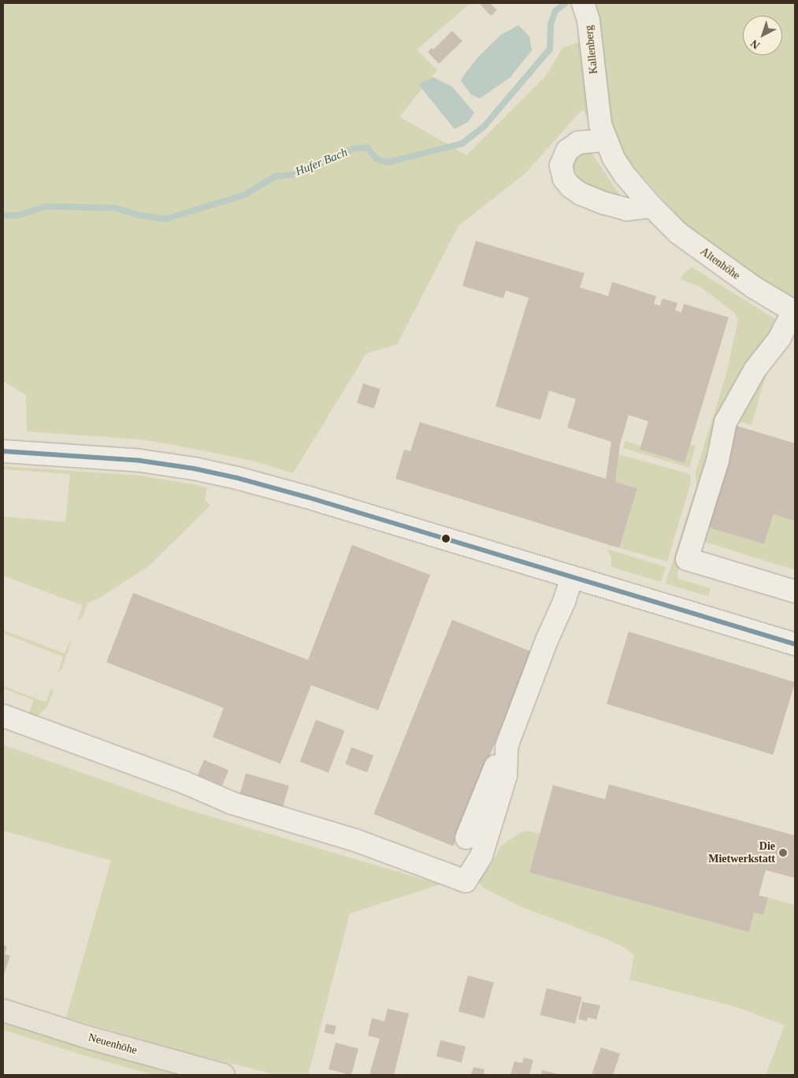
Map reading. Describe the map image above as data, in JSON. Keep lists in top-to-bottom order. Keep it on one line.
{"streets":{"main road":["Neuenhöhe"],"street":["Kallenberg","Altenhöhe"]},"crossings":[["Kallenberg","Altenhöhe"]],"water":["Hufer Bach"],"places":["Die Mietwerkstatt"],"north":"bottom left"}
